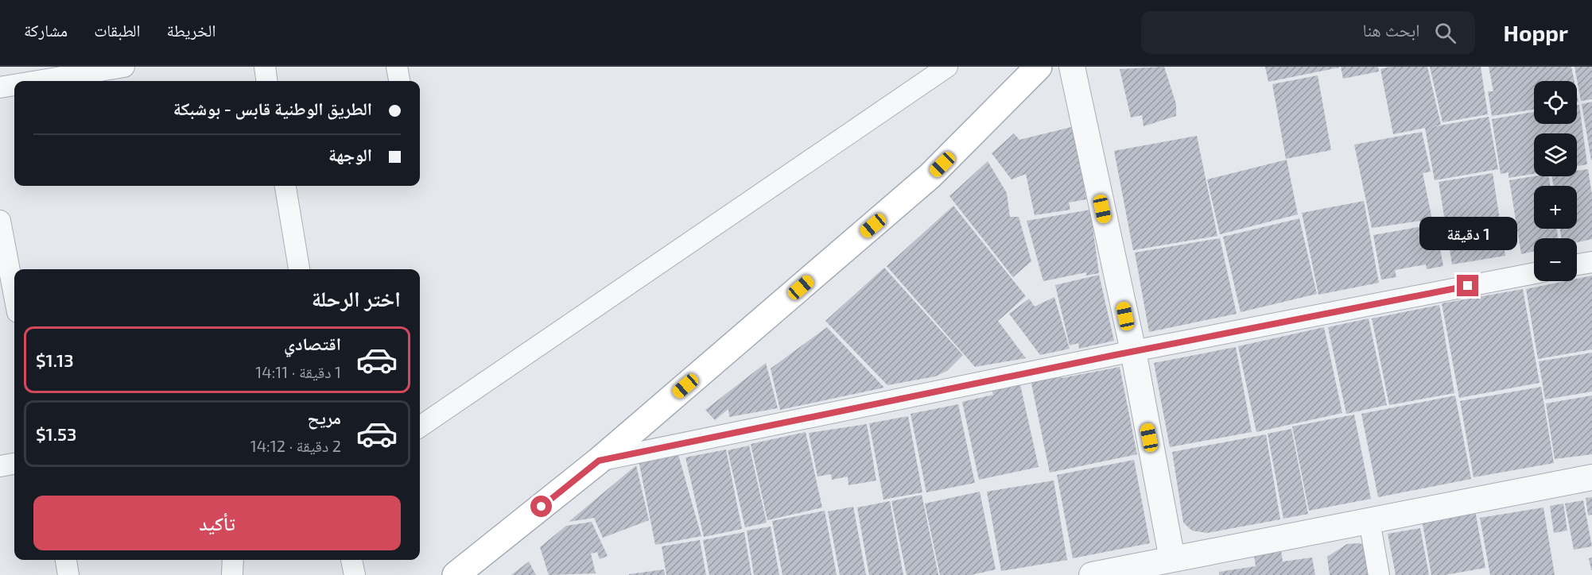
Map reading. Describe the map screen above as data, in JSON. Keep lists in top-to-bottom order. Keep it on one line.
{"page":{"header":"Hoppr","search":"ابحث هنا","nav":["الخريطة","الطبقات","مشاركة"],"map_buttons":["+","−"],"banner":["الطريق الوطنية قابس - بوشبكة","الوجهة"],"bubble":"1 دقيقة","heading":"اختر الرحلة","list":[{"name":"اقتصادي","note":"1 دقيقة · 14:11","value":"$1.13"},{"name":"مريح","note":"2 دقيقة · 14:12","value":"$1.53"}],"buttons":"تأكيد"}}
